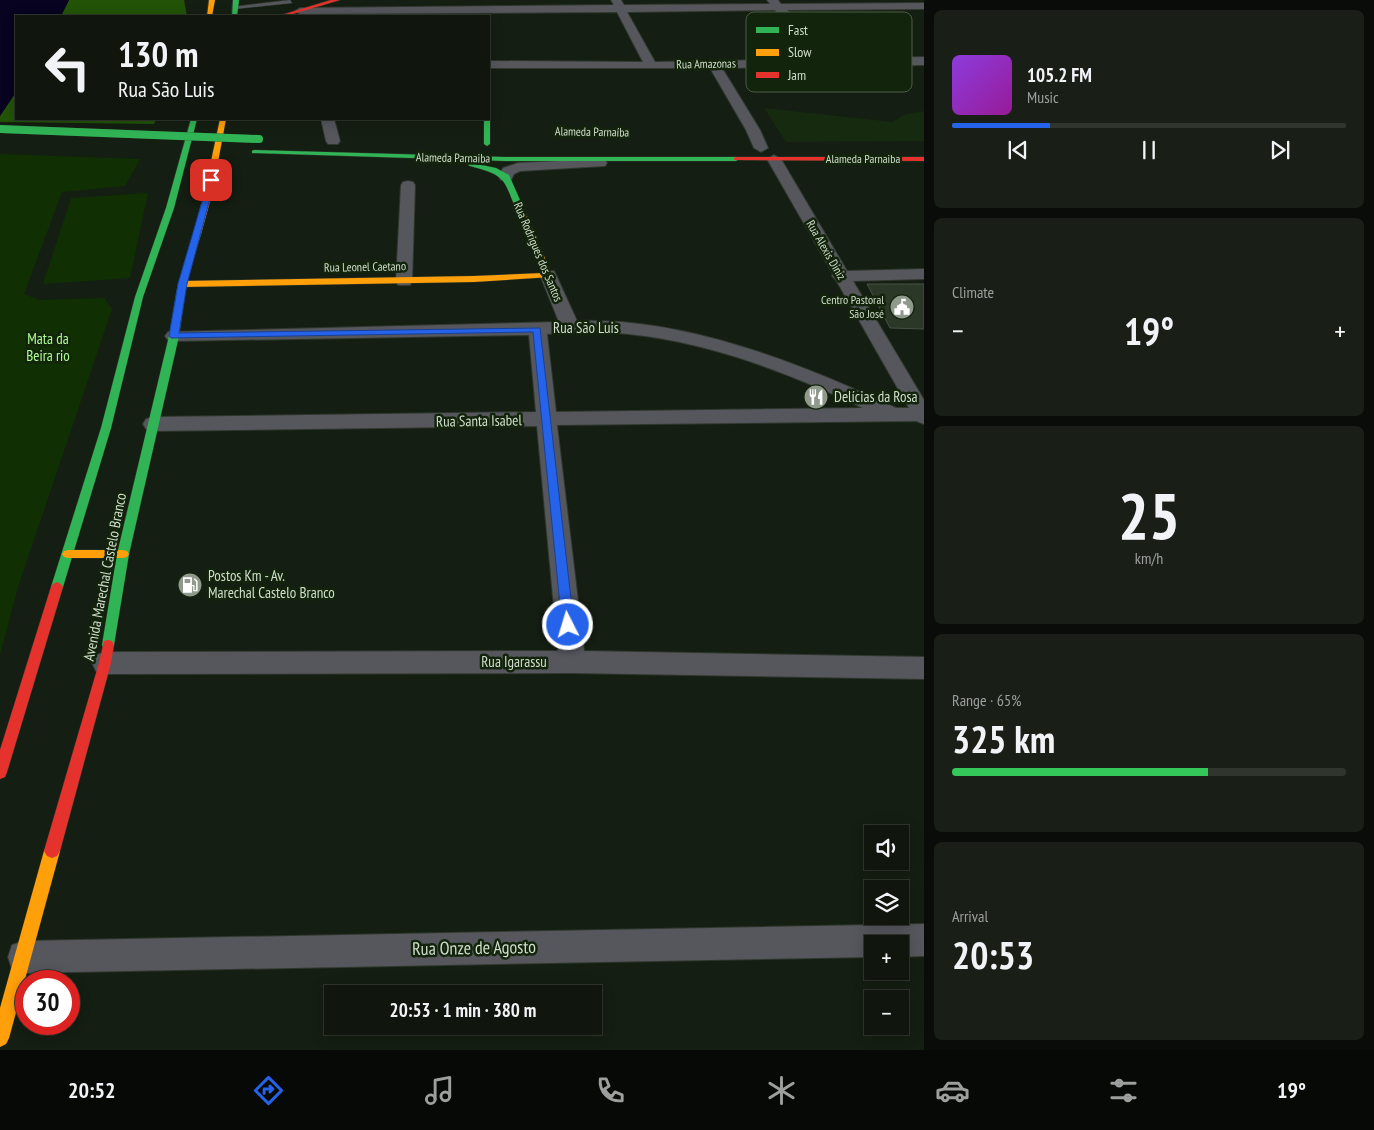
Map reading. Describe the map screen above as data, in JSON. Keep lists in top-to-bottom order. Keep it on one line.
{"streets":{"main road":["Alameda Parnaiba","Rua Rodrigues dos Santos","Rua Leonel Caetano","Avenida Marechal Castelo Branco"],"street":["Rua Amazonas","Rua Alexis Diniz","Rua São Luis","Rua Santa Isabel","Rua Igarassu","Rua Onze de Agosto"]},"crossings":[["Alameda Parnaiba","Rua Alexis Diniz"],["Alameda Parnaiba","Rua Rodrigues dos Santos"],["Rua Alexis Diniz","Rua Santa Isabel"],["Rua Rodrigues dos Santos","Rua Leonel Caetano"],["Rua Rodrigues dos Santos","Rua São Luis"],["Rua Leonel Caetano","Avenida Marechal Castelo Branco"],["Rua São Luis","Rua Santa Isabel"],["Rua São Luis","Avenida Marechal Castelo Branco"],["Rua Santa Isabel","Avenida Marechal Castelo Branco"],["Avenida Marechal Castelo Branco","Rua Igarassu"],["Avenida Marechal Castelo Branco","Rua Onze de Agosto"]],"parks":["Mata da Beira rio"],"places":{"public building":["Centro Pastoral São José"],"restaurant":["Delícias da Rosa"],"fuel station":["Postos Km - Av. Marechal Castelo Branco"]},"legend":["Fast","Slow","Jam"],"page":{"turn":["130 m","Rua São Luis"],"song":["105.2 FM","Music"],"tile":["Climate",["25","km/h"],["Range · 65%","325 km"],["Arrival","20:53"]],"heat":["−","19°","+"],"map_buttons":["+","−"],"limit":"30","trip":"20:53 · 1 min · 380 m","tabs":["20:52","19°"]}}
